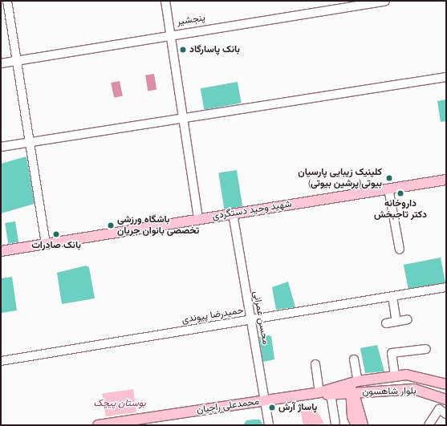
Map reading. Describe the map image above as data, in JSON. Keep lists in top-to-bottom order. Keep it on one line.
{"streets":{"main road":["شهید وحید دستگردی","بلوار شاهسون","محمدعلی راجیان"],"street":["پنجشیر","حمیدرضا پیوندی","محسن عمرانی"]},"crossings":[["شهید وحید دستگردی","محسن عمرانی"],["حمیدرضا پیوندی","محسن عمرانی"],["محسن عمرانی","محمدعلی راجیان"],["بلوار شاهسون","محمدعلی راجیان"]],"parks":["بوستان پیچک"],"places":["بانک پاسارگاد","کلینیک زیبایی پارسیان بیوتی(پرشین بیوتی)","داروخانه دکتر تاجبخش","باشگاه ورزشی تخصصی بانوان جریان","بانک صادرات","پاساژ آرش"]}
